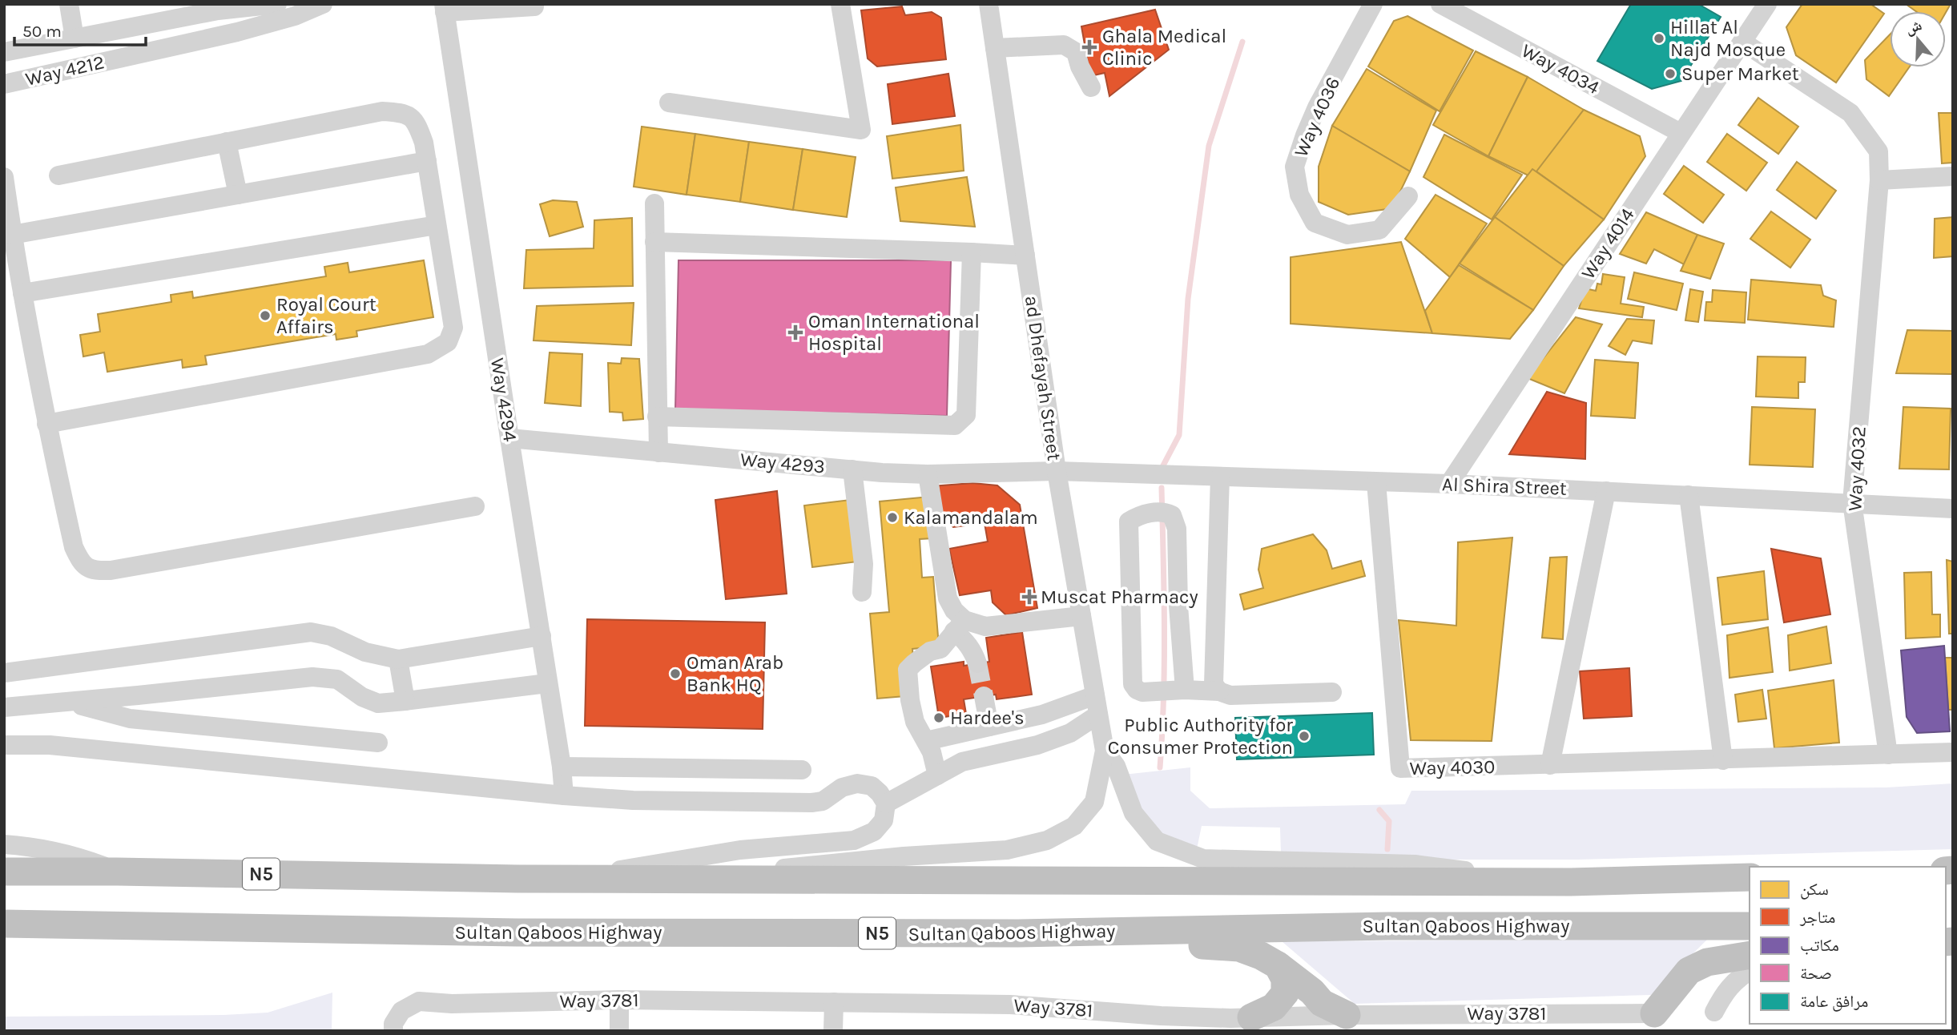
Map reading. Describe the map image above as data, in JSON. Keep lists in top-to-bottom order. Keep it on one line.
{"streets":{"highway":["N5","Sultan Qaboos Highway"],"street":["Way 4034","Way 4212","Way 4036","Way 4014","ad Dhefayah Street","Way 4294","Way 4293","Way 4032","Al Shira Street","Way 4030","Way 3781"]},"crossings":[["Way 4034","Way 4014"],["Way 4014","Way 4032"],["Way 4014","Al Shira Street"],["ad Dhefayah Street","Way 4293"],["ad Dhefayah Street","Al Shira Street"],["Way 4294","Way 4293"],["Way 4293","Al Shira Street"],["Way 4032","Al Shira Street"],["Way 4032","Way 4030"],["Al Shira Street","Way 4030"]],"places":{"other":["Hillat Al Najd Mosque","Super Market","Royal Court Affairs","Kalamandalam","Oman Arab Bank HQ","Hardee's","Public Authority for Consumer Protection"],"health":["Ghala Medical Clinic","Oman International Hospital","Muscat Pharmacy"]},"legend":["سكن","متاجر","مكاتب","صحة","مرافق عامة"],"scale_bar":"50 m","north":"top"}
